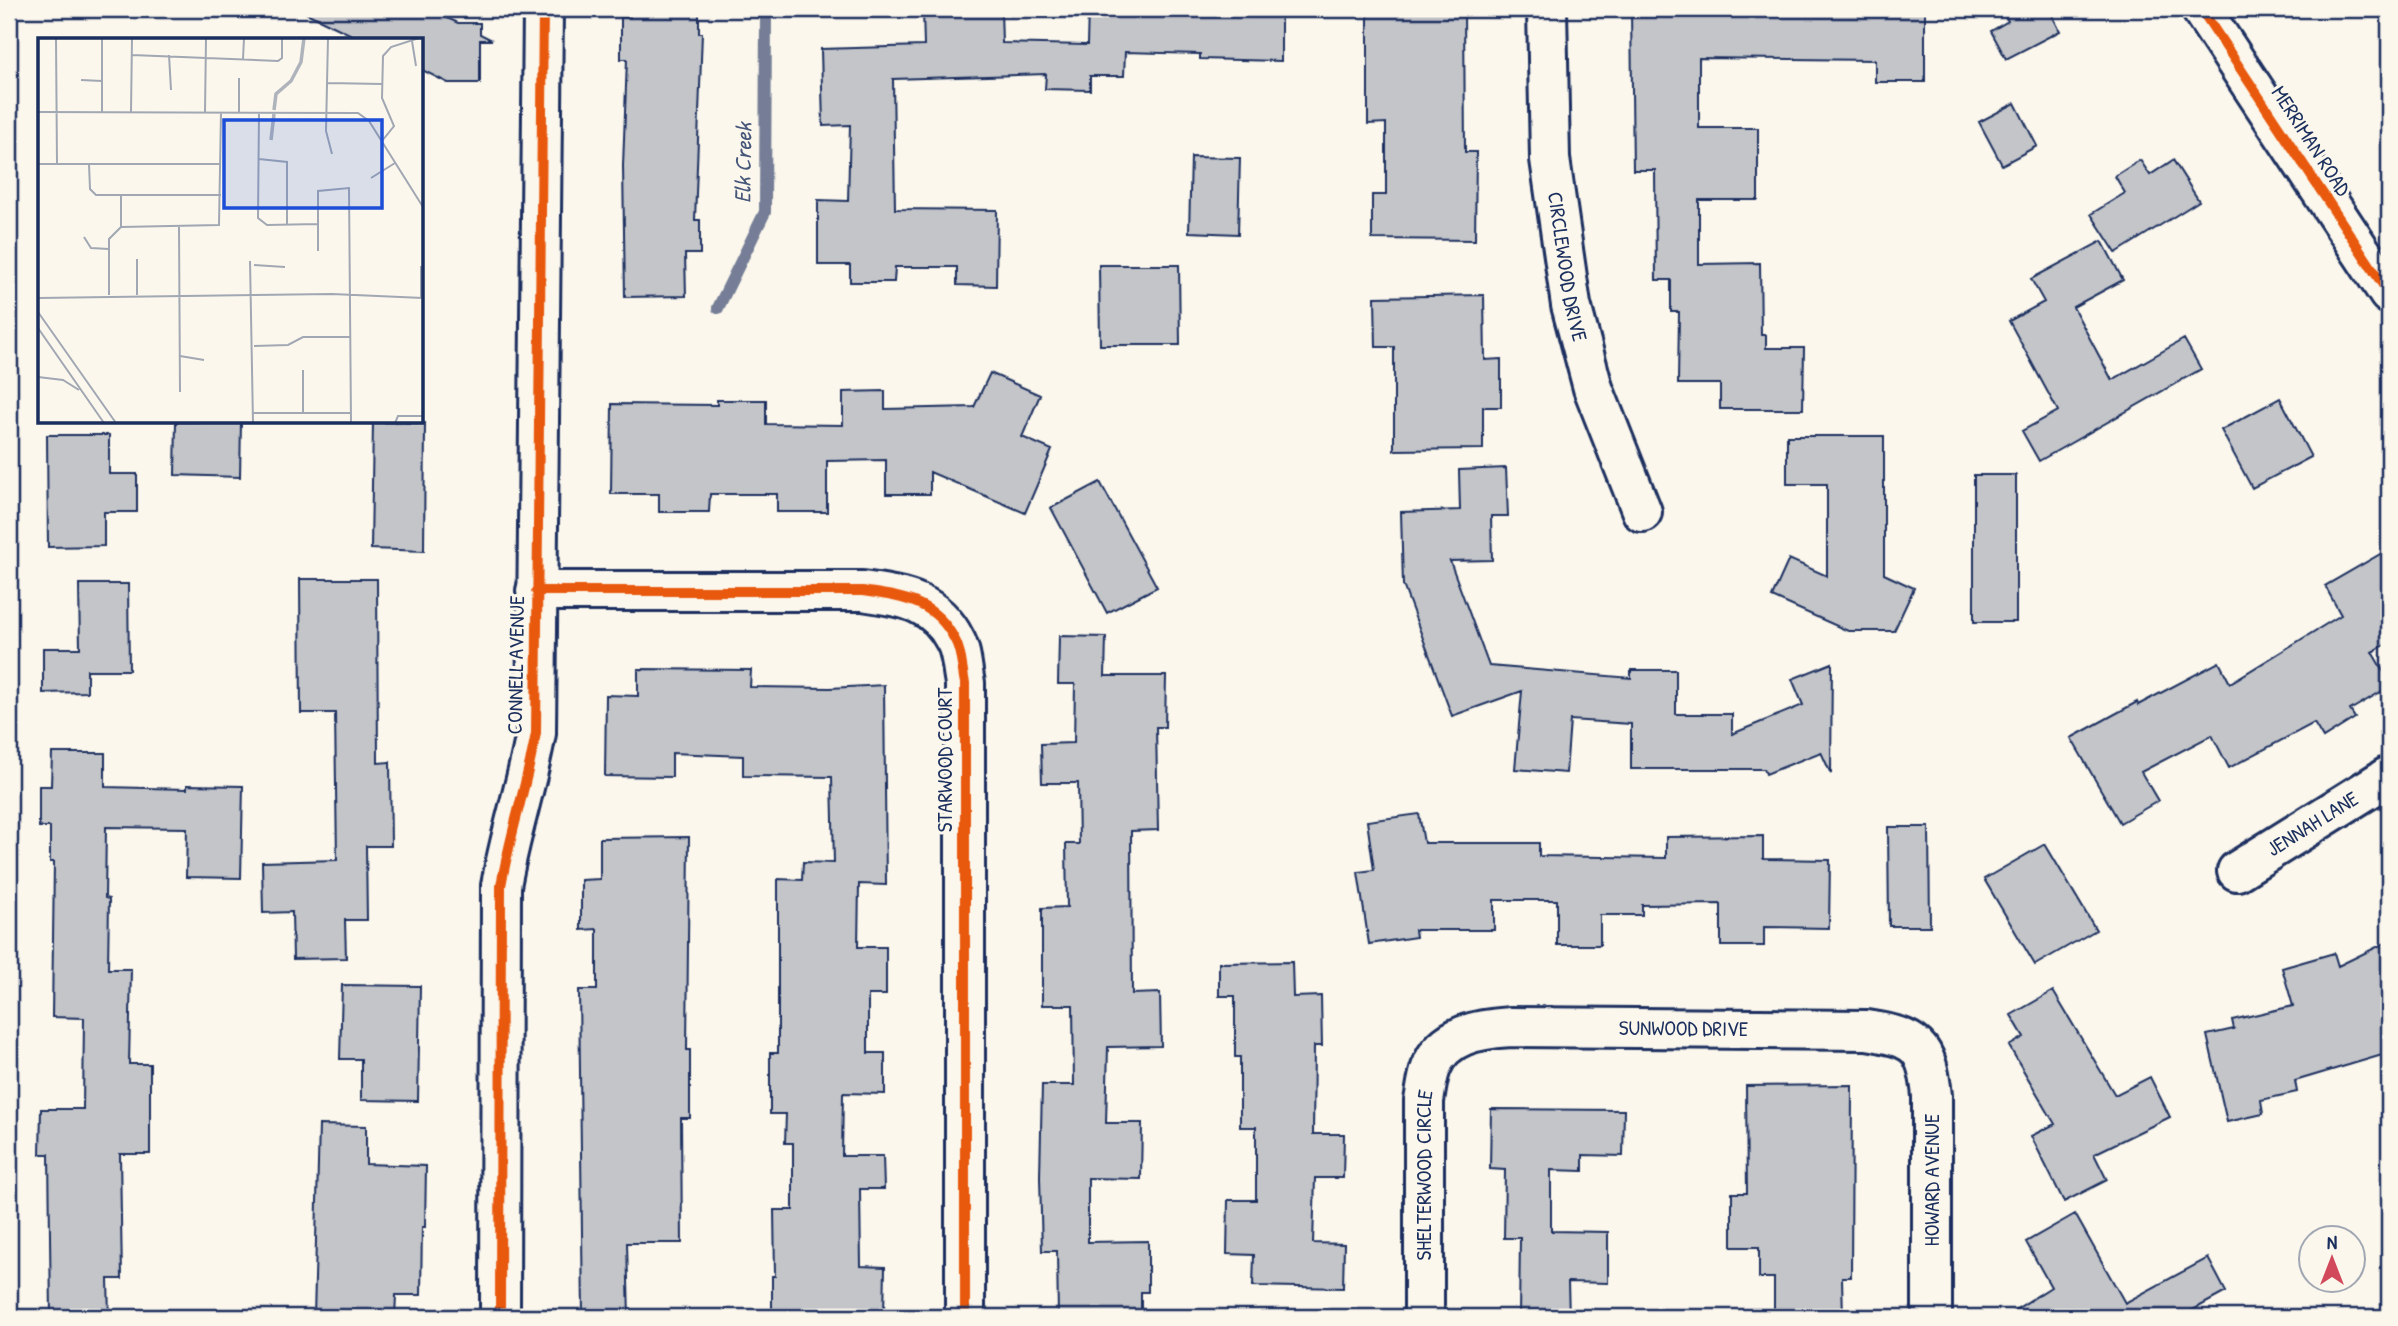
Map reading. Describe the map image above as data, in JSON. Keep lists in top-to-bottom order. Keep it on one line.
{"streets":{"street":["MERRIMAN ROAD","CIRCLEWOOD DRIVE","CONNELL AVENUE","STARWOOD COURT","JENNAH LANE","SUNWOOD DRIVE","SHELTERWOOD CIRCLE","HOWARD AVENUE"]},"crossings":[["CONNELL AVENUE","STARWOOD COURT"],["SUNWOOD DRIVE","SHELTERWOOD CIRCLE"],["SUNWOOD DRIVE","HOWARD AVENUE"]],"water":["Elk Creek"],"north":"top"}
